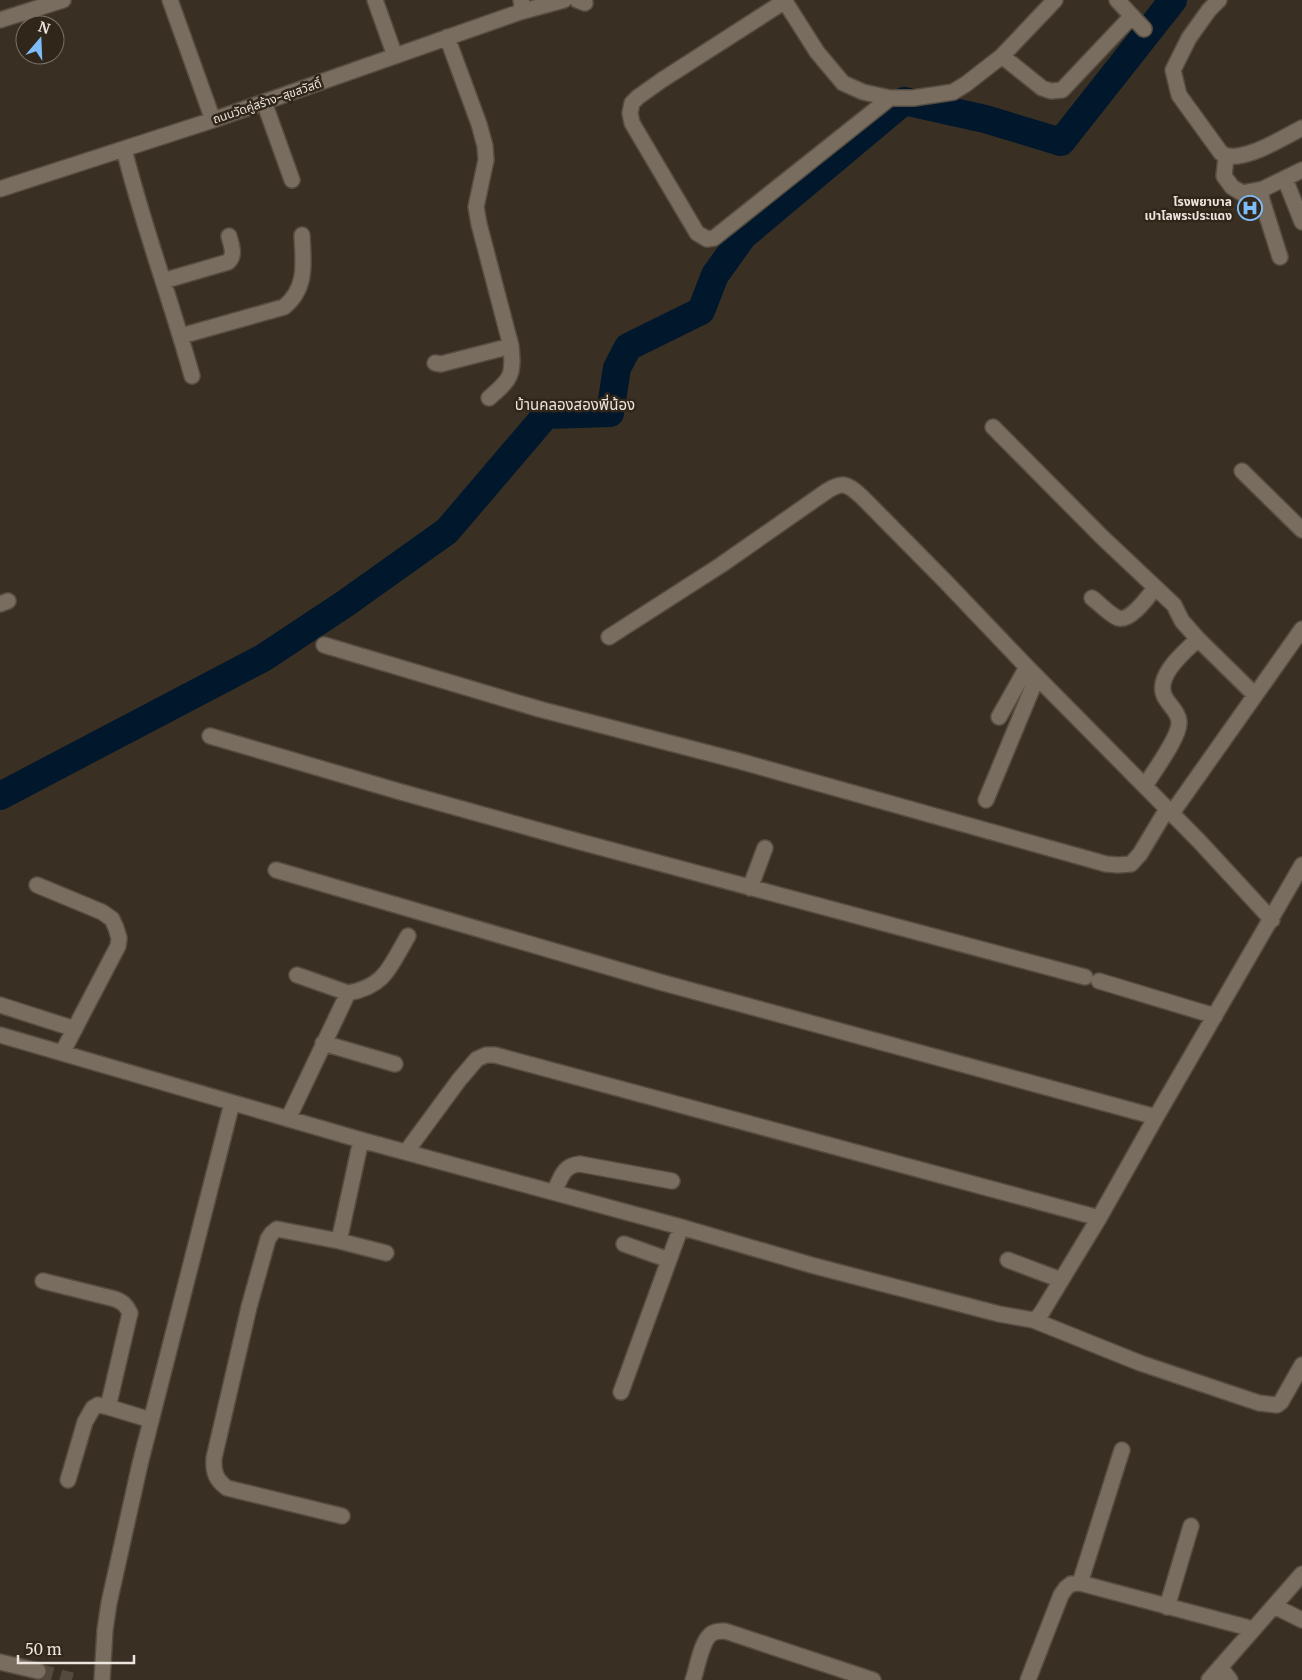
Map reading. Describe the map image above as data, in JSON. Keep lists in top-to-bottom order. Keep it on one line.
{"streets":{"street":["ถนนวัดคู่สร้าง-สุขสวัสดิ์"]},"districts":["บ้านคลองสองพี่น้อง"],"places":{"hospital":["โรงพยาบาล เปาโลพระประแดง"]},"scale_bar":"50 m","north":"top"}
